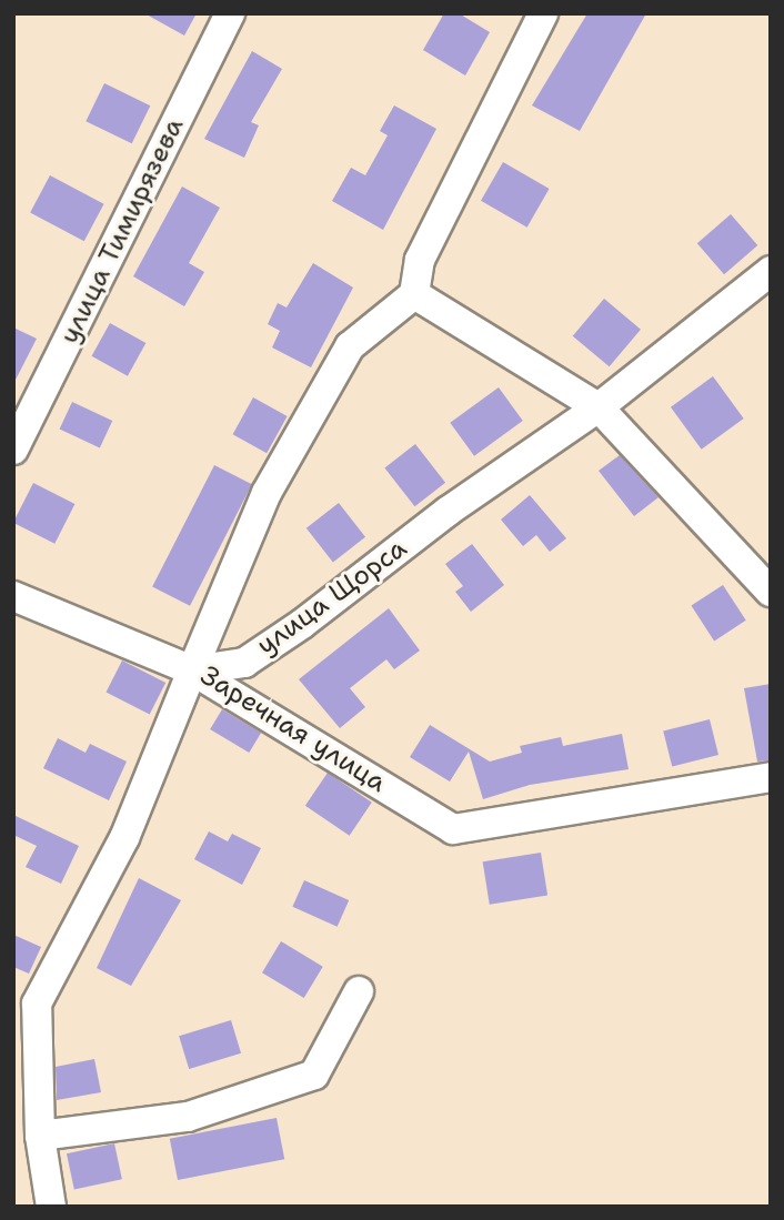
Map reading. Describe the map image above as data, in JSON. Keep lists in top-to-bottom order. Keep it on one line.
{"streets":{"street":["улица Тимирязева","улица Щорса","Заречная улица"]},"crossings":[["улица Щорса","Заречная улица"]]}
